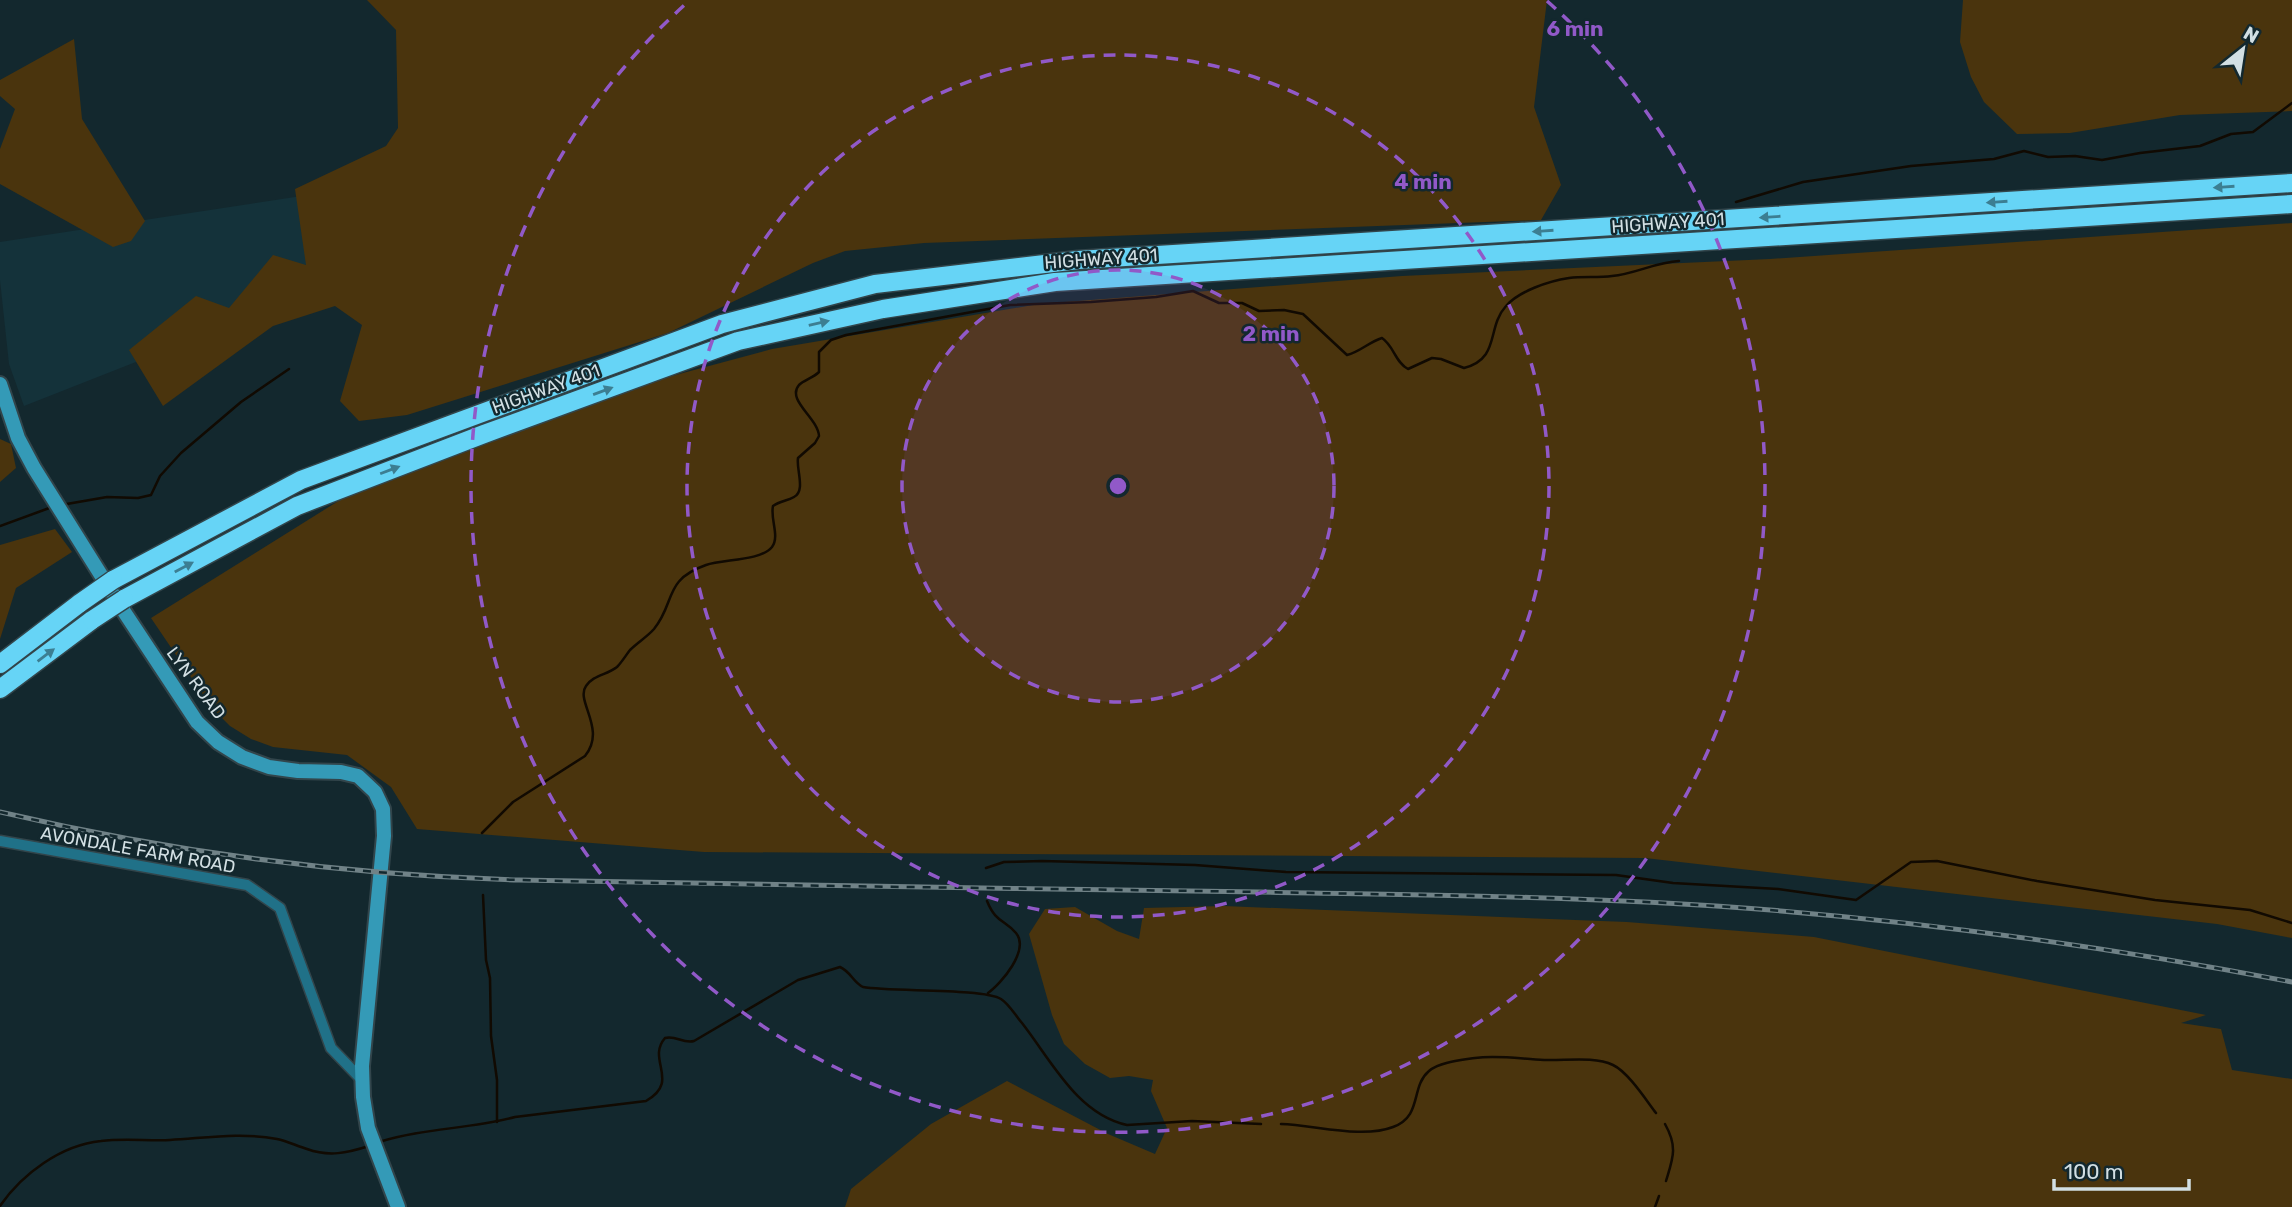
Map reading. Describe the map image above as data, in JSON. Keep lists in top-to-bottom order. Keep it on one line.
{"streets":{"highway":["HIGHWAY 401"],"main road":["LYN ROAD"],"street":["AVONDALE FARM ROAD"]},"crossings":[["LYN ROAD","AVONDALE FARM ROAD"]],"scale_bar":"100 m","north":"top right","rings":["6 min","4 min","2 min"]}
